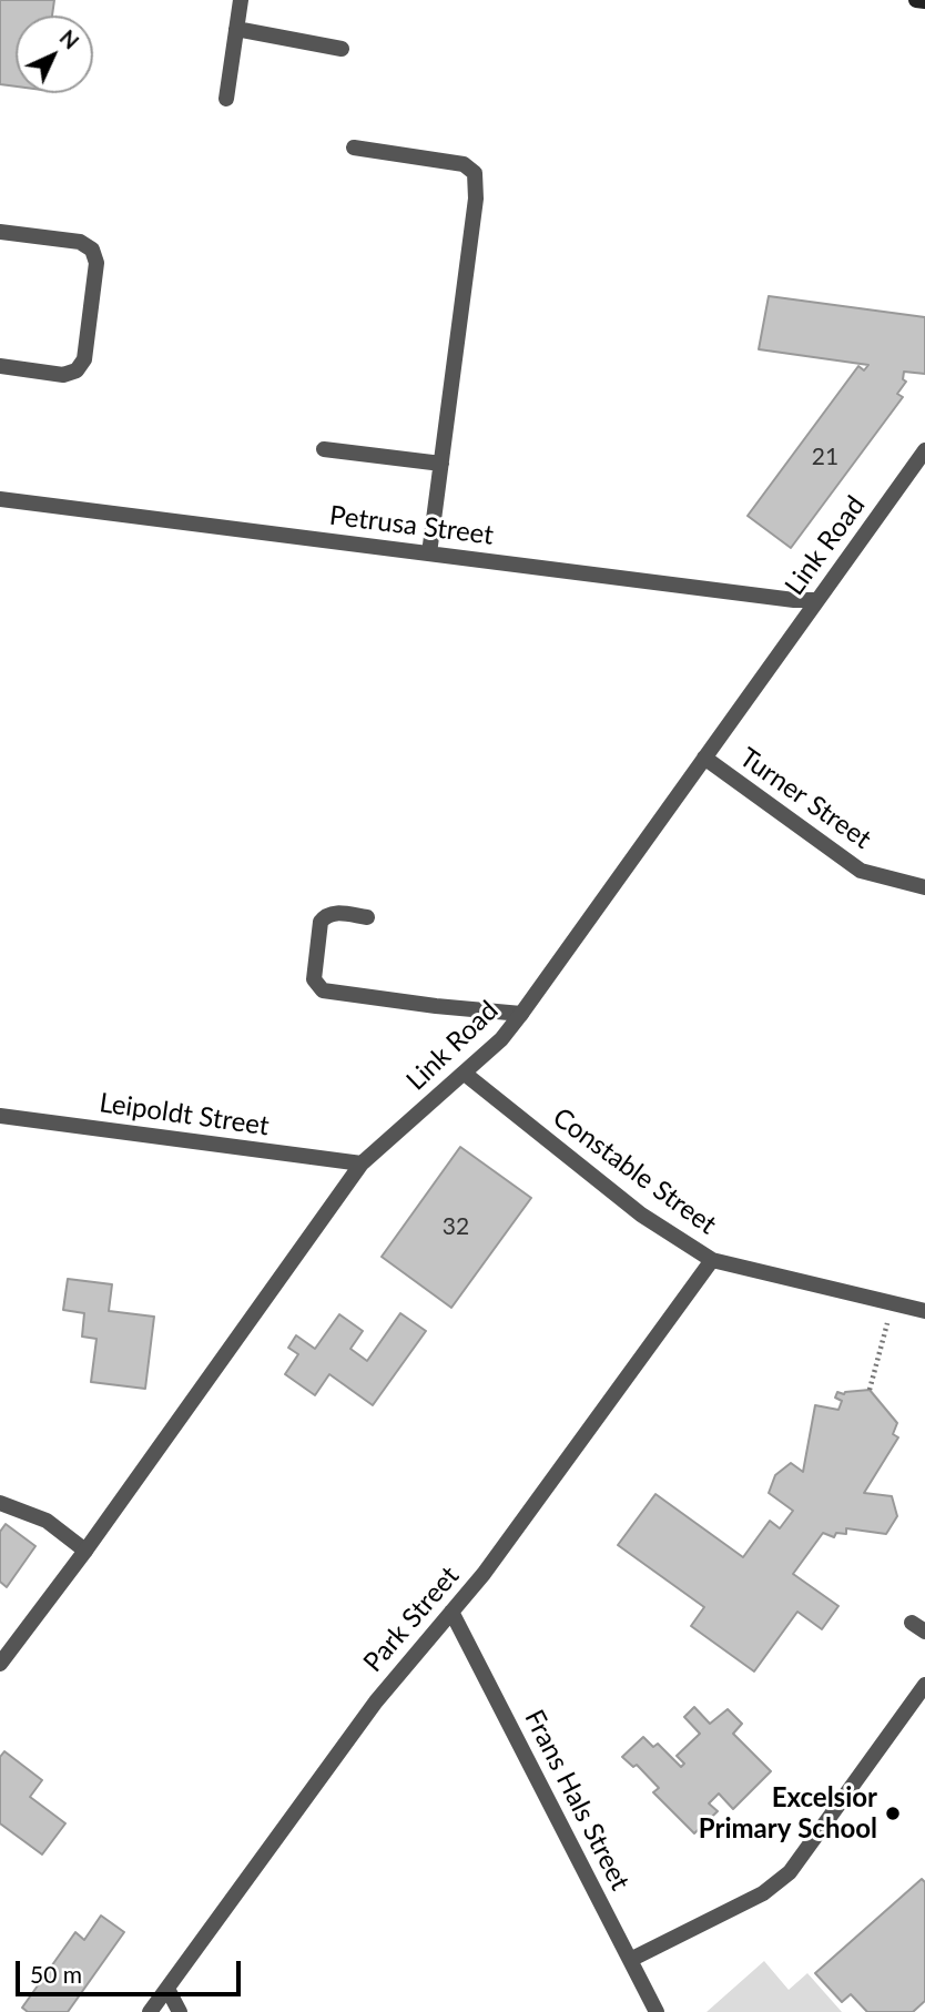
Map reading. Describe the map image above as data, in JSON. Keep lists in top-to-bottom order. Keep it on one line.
{"streets":{"street":["Petrusa Street","Link Road","Turner Street","Leipoldt Street","Constable Street","Park Street","Frans Hals Street"]},"crossings":[["Petrusa Street","Link Road"],["Link Road","Turner Street"],["Link Road","Leipoldt Street"],["Link Road","Constable Street"],["Constable Street","Park Street"],["Park Street","Frans Hals Street"]],"places":["Excelsior Primary School"],"house_numbers":["21","32"],"scale_bar":"50 m","north":"top right"}
